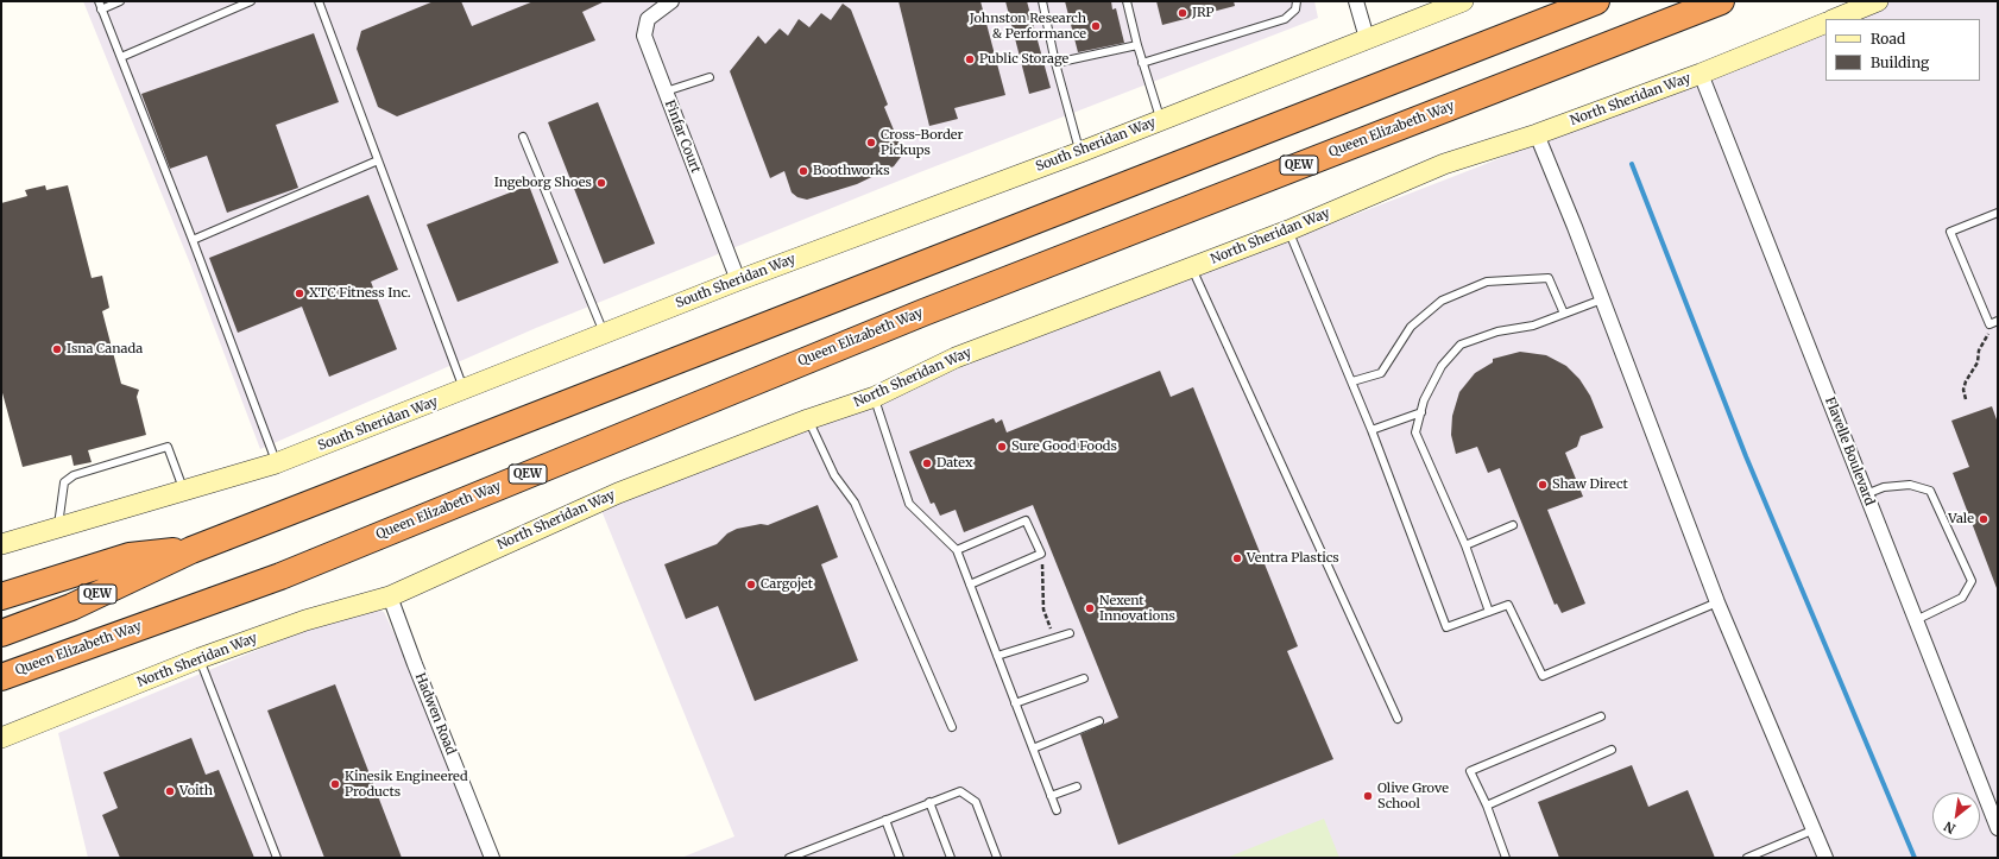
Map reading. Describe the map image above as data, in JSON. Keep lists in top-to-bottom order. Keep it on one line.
{"streets":{"highway":["Queen Elizabeth Way","QEW"],"street":["North Sheridan Way","Finfar Court","South Sheridan Way","Flavelle Boulevard","Hadwen Road"]},"crossings":[["North Sheridan Way","Flavelle Boulevard"],["North Sheridan Way","Hadwen Road"],["Finfar Court","South Sheridan Way"]],"places":["JRP","Johnston Research & Performance","Public Storage","Cross-Border Pickups","Boothworks","Ingeborg Shoes","XTC Fitness Inc.","Isna Canada","Sure Good Foods","Datex","Shaw Direct","Vale","Ventra Plastics","Cargojet","Nexent Innovations","Kinesik Engineered Products","Voith","Olive Grove School"],"legend":["Road","Building"],"north":"bottom left"}
